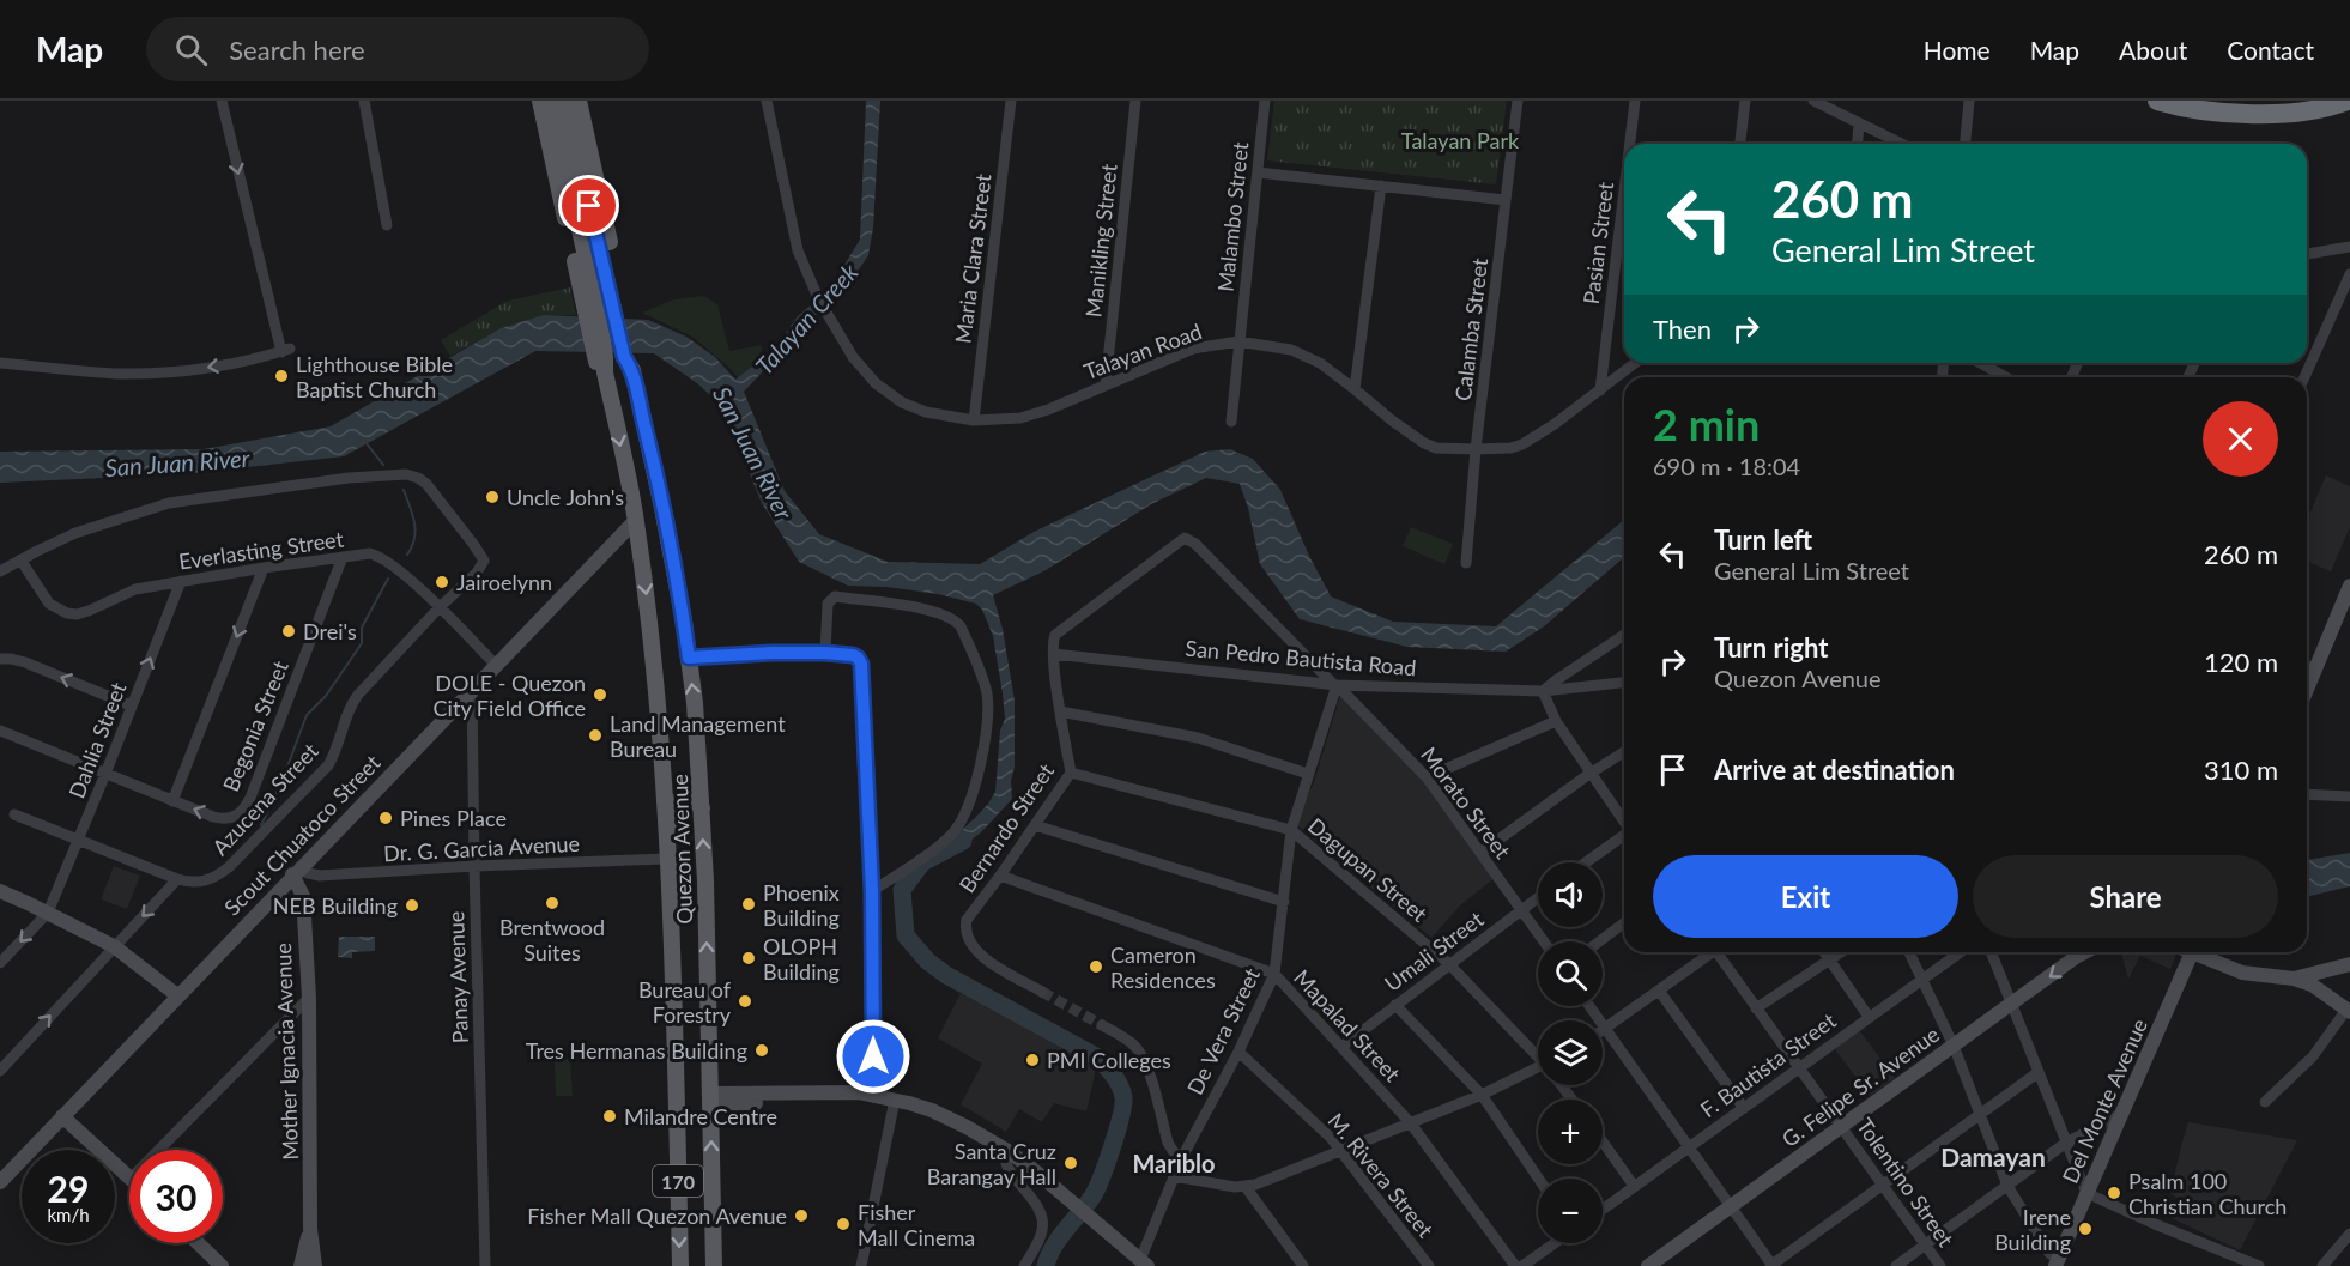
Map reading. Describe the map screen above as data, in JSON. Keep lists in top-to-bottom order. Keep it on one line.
{"streets":{"main road":["Scout Chuatoco Street","Quezon Avenue","Mother Ignacia Avenue","G. Felipe Sr. Avenue","Del Monte Avenue","170"],"street":["Malambo Street","Manikling Street","Pasian Street","Maria Clara Street","Calamba Street","Talayan Road","Everlasting Street","San Pedro Bautista Road","Begonia Street","Dahlia Street","Azucena Street","Morato Street","Bernardo Street","Dr. G. Garcia Avenue","Dagupan Street","Umali Street","Panay Avenue","Mapalad Street","De Vera Street","F. Bautista Street","M. Rivera Street","Tolentino Street"]},"crossings":[["Malambo Street","Talayan Road"],["Manikling Street","Talayan Road"],["Pasian Street","Talayan Road"],["Maria Clara Street","Talayan Road"],["Calamba Street","Talayan Road"],["Everlasting Street","Begonia Street"],["Everlasting Street","Dahlia Street"],["Everlasting Street","Azucena Street"],["Everlasting Street","Scout Chuatoco Street"],["San Pedro Bautista Road","Morato Street"],["San Pedro Bautista Road","Bernardo Street"],["San Pedro Bautista Road","De Vera Street"],["Begonia Street","Dahlia Street"],["Dahlia Street","Azucena Street"],["Morato Street","Bernardo Street"],["Morato Street","Umali Street"],["Morato Street","De Vera Street"],["Bernardo Street","Dagupan Street"],["Bernardo Street","Mapalad Street"],["Scout Chuatoco Street","Dr. G. Garcia Avenue"],["Scout Chuatoco Street","Quezon Avenue"],["Scout Chuatoco Street","Panay Avenue"],["Scout Chuatoco Street","Mother Ignacia Avenue"],["Dr. G. Garcia Avenue","Quezon Avenue"],["Dr. G. Garcia Avenue","Panay Avenue"],["Dr. G. Garcia Avenue","Mother Ignacia Avenue"],["Dagupan Street","Umali Street"],["Dagupan Street","De Vera Street"],["Umali Street","Mapalad Street"],["Mapalad Street","De Vera Street"],["De Vera Street","M. Rivera Street"],["F. Bautista Street","Tolentino Street"],["G. Felipe Sr. Avenue","Tolentino Street"]],"districts":["Damayan","Mariblo"],"water":["Talayan Creek","San Juan River"],"parks":["Talayan Park"],"places":["Lighthouse Bible Baptist Church","Uncle John's","Jairoelynn","Drei's","DOLE - Quezon City Field Office","Land Management Bureau","Pines Place","Brentwood Suites","Phoenix Building","NEB Building","OLOPH Building","Cameron Residences","Bureau of Forestry","Tres Hermanas Building","PMI Colleges","Milandre Centre","Santa Cruz Barangay Hall","Psalm 100 Christian Church","Fisher Mall Quezon Avenue","Fisher Mall Cinema","Irene Building"],"page":{"header":"Map","search":"Search here","nav":["Home","Map","About","Contact"],"turn":["260 m","General Lim Street"],"then":"Then","heading":["2 min","690 m · 18:04"],"list":[{"name":"Turn left","note":"General Lim Street","value":"260 m"},{"name":"Turn right","note":"Quezon Avenue","value":"120 m"},{"name":"Arrive at destination","value":"310 m"}],"buttons":["Exit","Share"],"map_buttons":["+","−"],"speed":"29 km/h","limit":"30"}}
